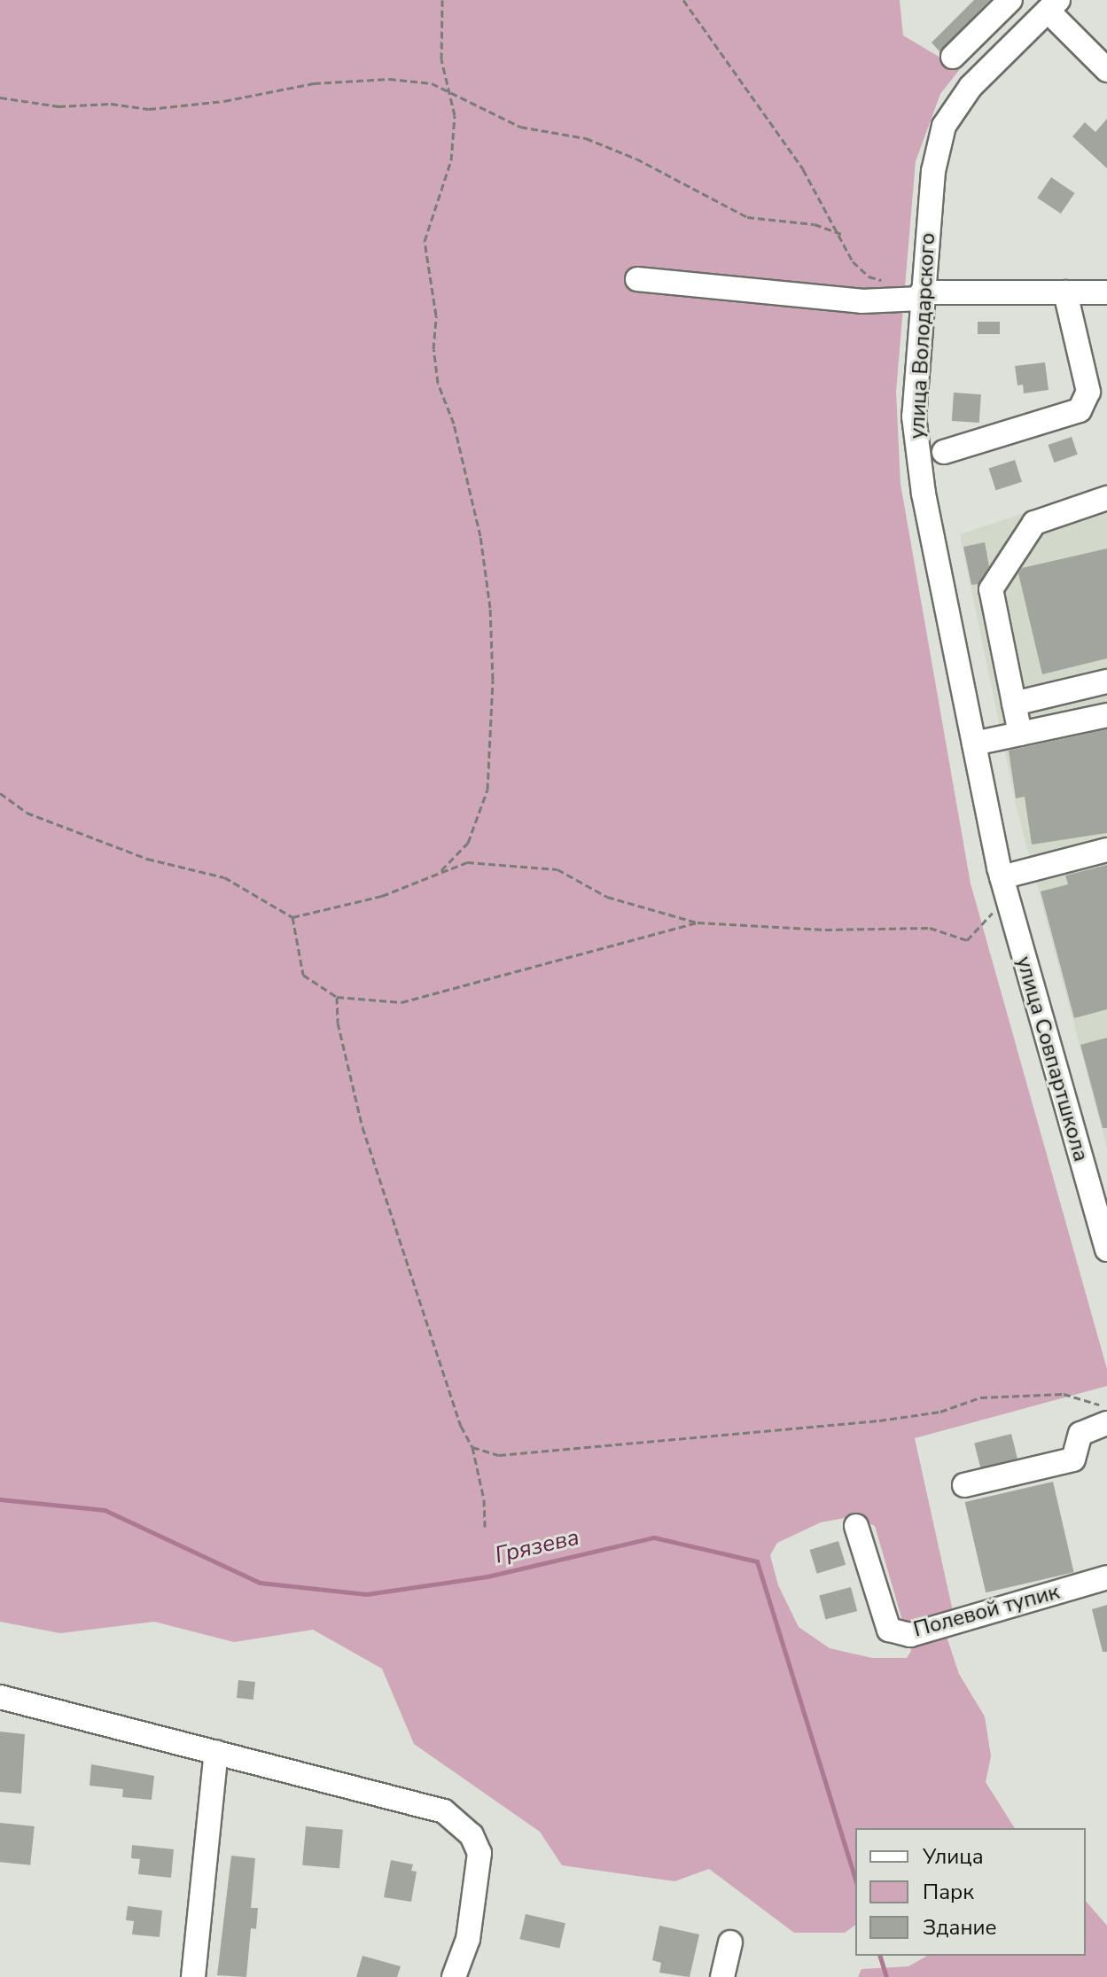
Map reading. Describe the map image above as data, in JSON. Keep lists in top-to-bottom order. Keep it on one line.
{"streets":{"street":["улица Володарского","улица Совпартшкола","Полевой тупик"]},"crossings":[["улица Володарского","улица Совпартшкола"]],"water":["Грязева"],"legend":["Улица","Парк","Здание"]}
